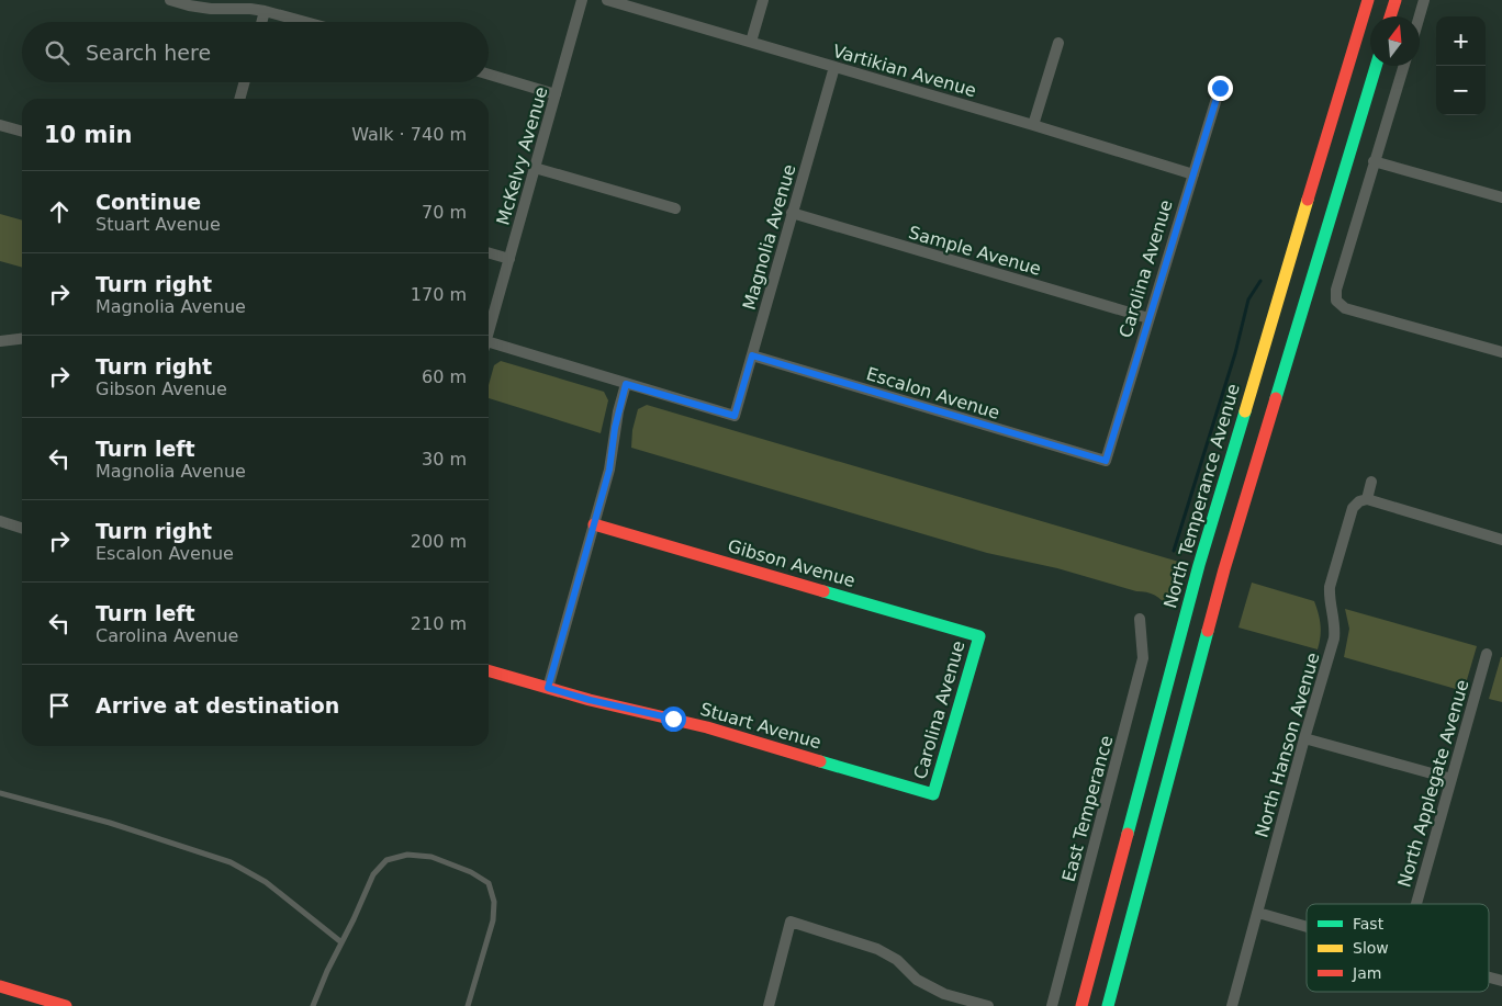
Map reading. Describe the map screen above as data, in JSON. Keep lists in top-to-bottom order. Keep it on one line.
{"streets":{"main road":["Carolina Avenue","North Temperance Avenue","Gibson Avenue","Stuart Avenue"],"street":["Vartikian Avenue","McKelvy Avenue","Magnolia Avenue","Sample Avenue","Escalon Avenue","North Hanson Avenue","North Applegate Avenue","East Temperance"]},"crossings":[["Vartikian Avenue","Magnolia Avenue"],["Vartikian Avenue","Carolina Avenue"],["Magnolia Avenue","Sample Avenue"],["Magnolia Avenue","Escalon Avenue"],["Sample Avenue","Carolina Avenue"],["Carolina Avenue","Escalon Avenue"],["Carolina Avenue","Gibson Avenue"],["Carolina Avenue","Stuart Avenue"]],"legend":["Fast","Slow","Jam"],"north":"top","page":{"map_buttons":["+","−"],"search":"Search here","heading":["10 min","Walk · 740 m"],"list":[["Continue","Stuart Avenue","70 m"],["Turn right","Magnolia Avenue","170 m"],["Turn right","Gibson Avenue","60 m"],["Turn left","Magnolia Avenue","30 m"],["Turn right","Escalon Avenue","200 m"],["Turn left","Carolina Avenue","210 m"],"Arrive at destination"]}}
